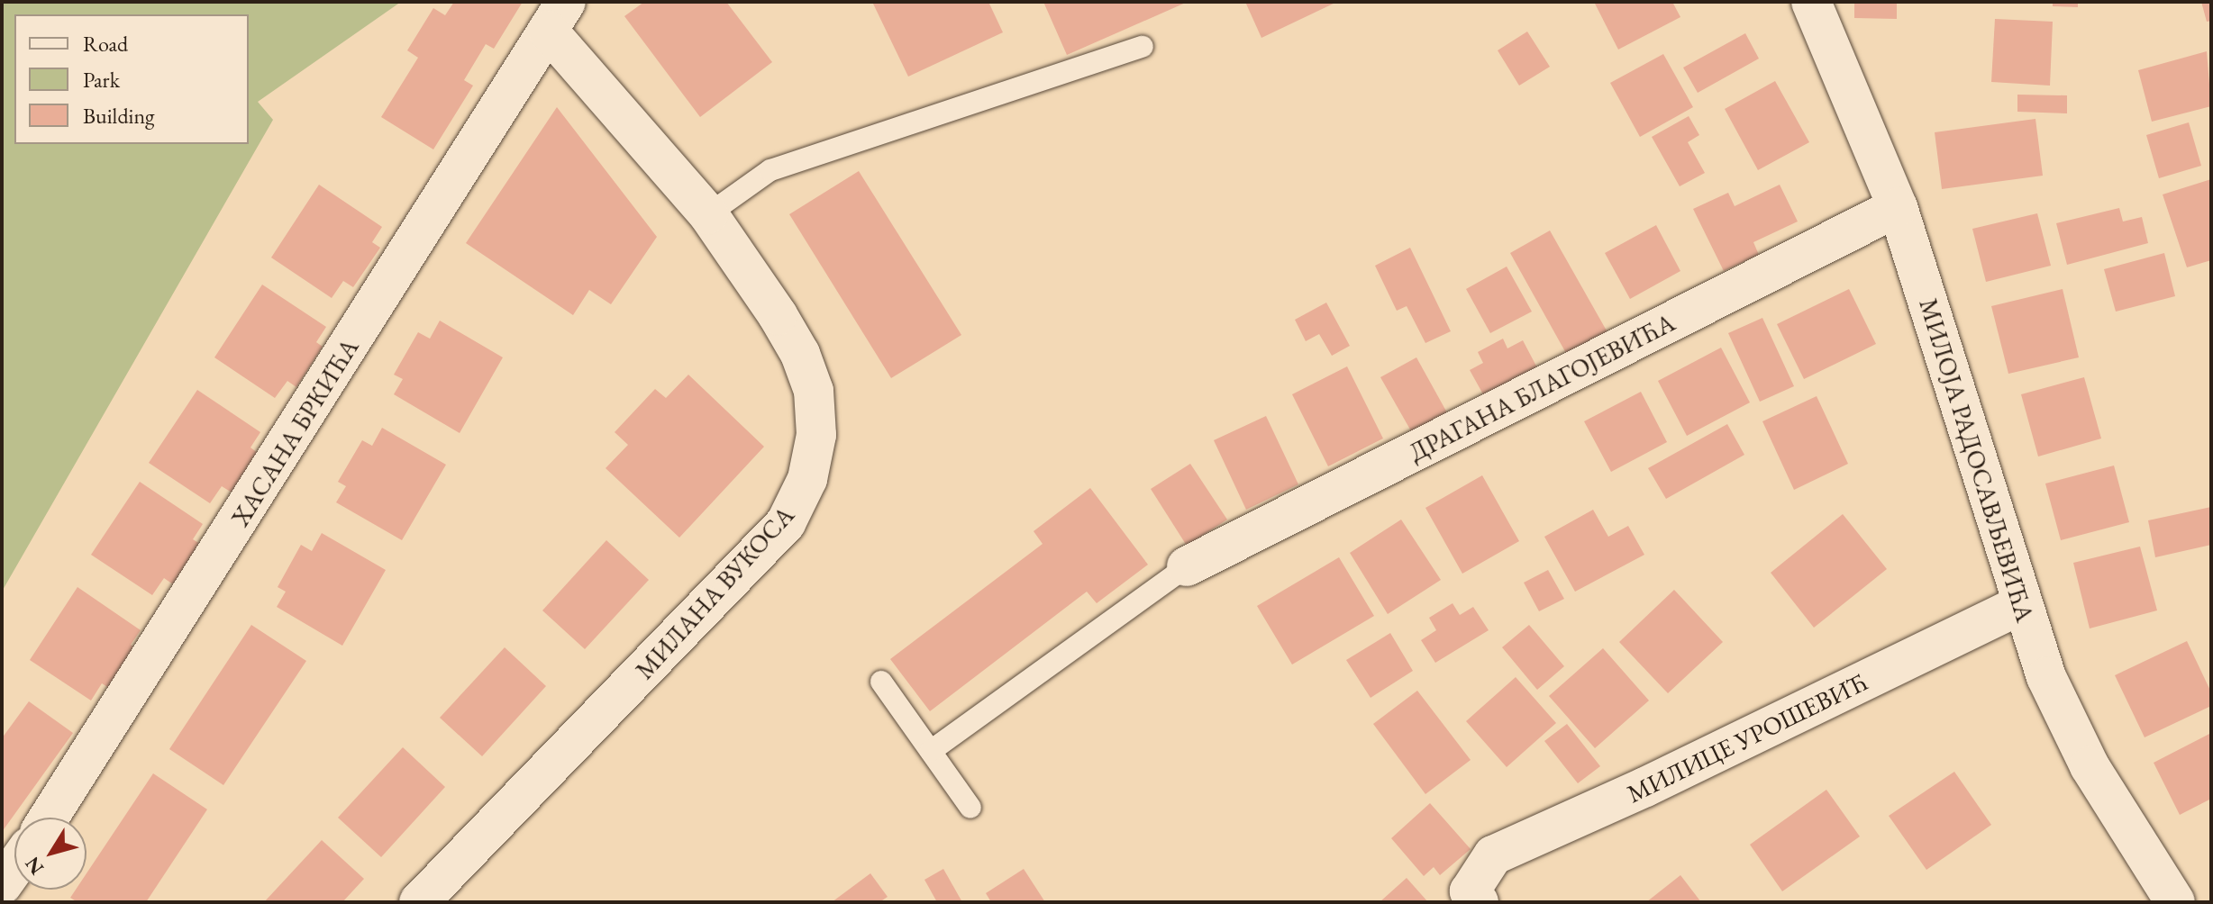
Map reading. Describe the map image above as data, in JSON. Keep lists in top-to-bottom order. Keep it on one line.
{"streets":{"street":["ДРАГАНА БЛАГОЈЕВИЋА","ХАСАНА БРКИЋА","МИЛОЈА РАДОСАВЉЕВИЋА","МИЛАНА ВУКОСА","МИЛИЦЕ УРОШЕВИЋ"]},"crossings":[["ДРАГАНА БЛАГОЈЕВИЋА","МИЛОЈА РАДОСАВЉЕВИЋА"],["ХАСАНА БРКИЋА","МИЛАНА ВУКОСА"],["МИЛОЈА РАДОСАВЉЕВИЋА","МИЛИЦЕ УРОШЕВИЋ"]],"legend":["Road","Park","Building"],"north":"bottom left"}
